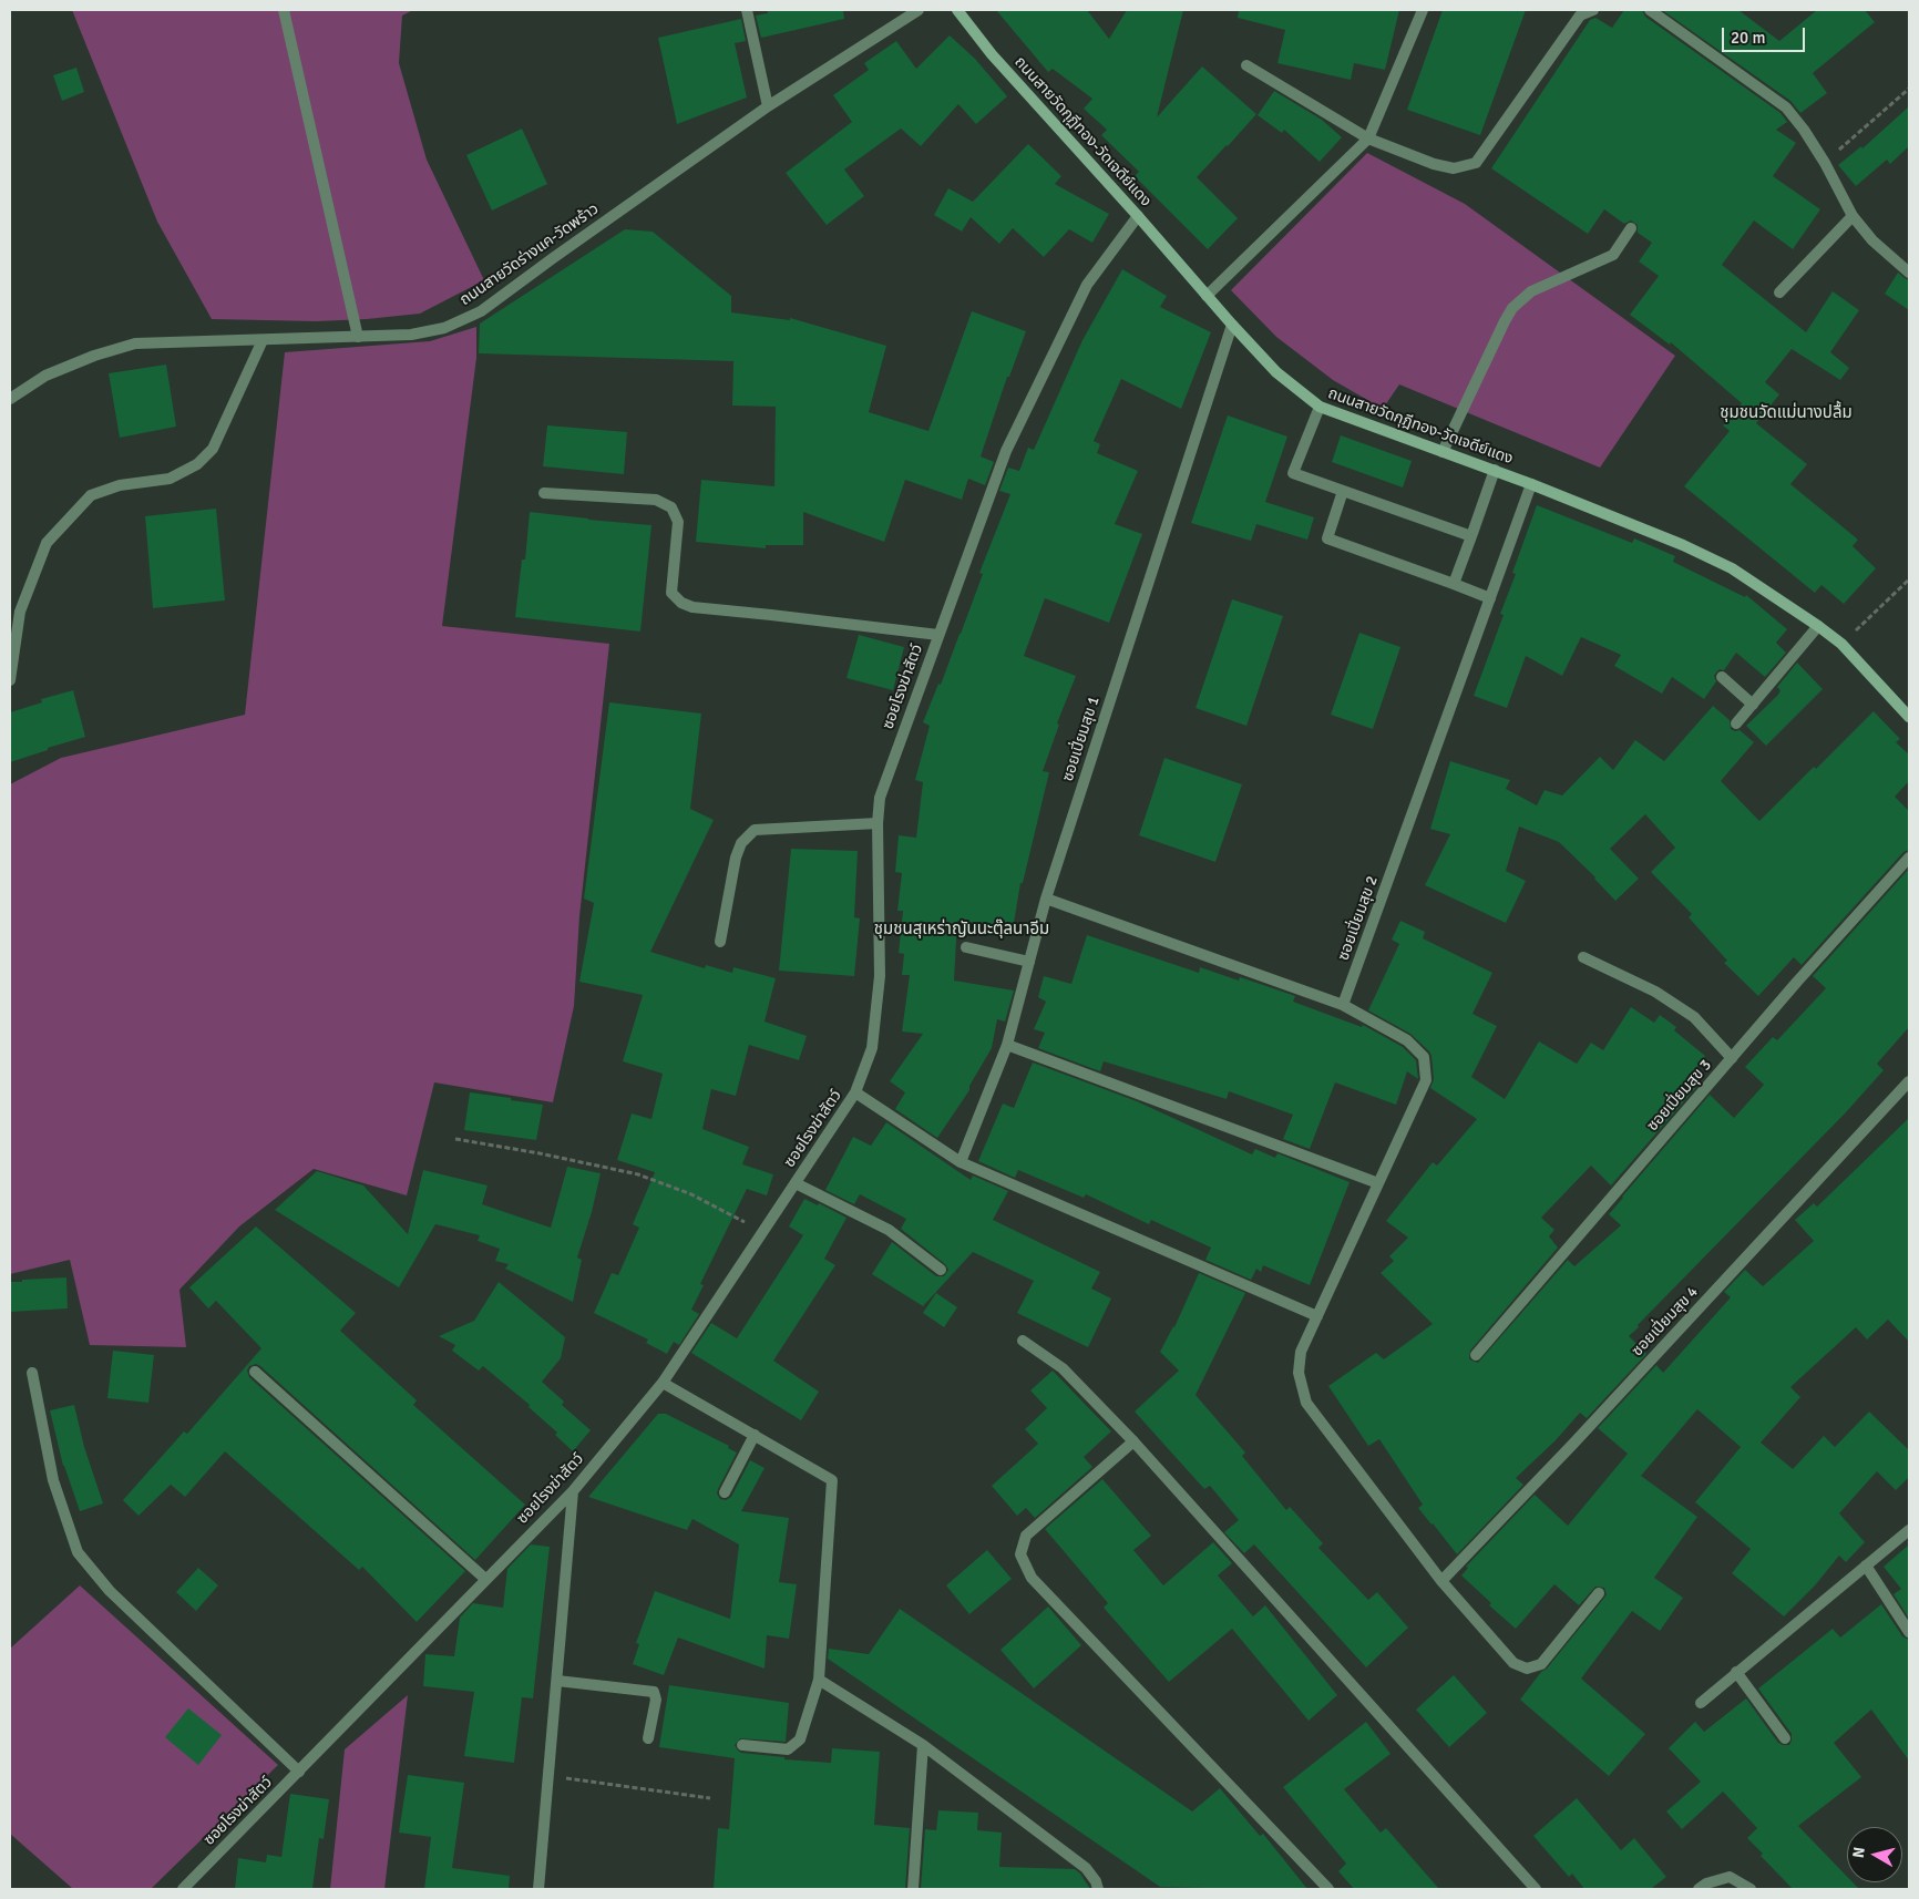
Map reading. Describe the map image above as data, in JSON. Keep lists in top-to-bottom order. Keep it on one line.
{"streets":{"main road":["ถนนสายวัดกุฎีทอง-วัดเจดีย์แดง"],"street":["ถนนสายวัดร่างแค-วัดพร้าว","ซอยโรงฆ่าสัตว์","ซอยเปี่ยมสุข 1","ซอยเปี่ยมสุข 2","ซอยเปี่ยมสุข 3","ซอยเปี่ยมสุข 4"]},"crossings":[["ถนนสายวัดกุฎีทอง-วัดเจดีย์แดง","ซอยโรงฆ่าสัตว์"],["ถนนสายวัดกุฎีทอง-วัดเจดีย์แดง","ซอยเปี่ยมสุข 1"],["ถนนสายวัดกุฎีทอง-วัดเจดีย์แดง","ซอยเปี่ยมสุข 2"]],"districts":["ชุมชนวัดแม่นางปลื้ม","ชุมชนสุเหร่าญันนะตุ๊ลนาอีม"],"scale_bar":"20 m","north":"left"}
